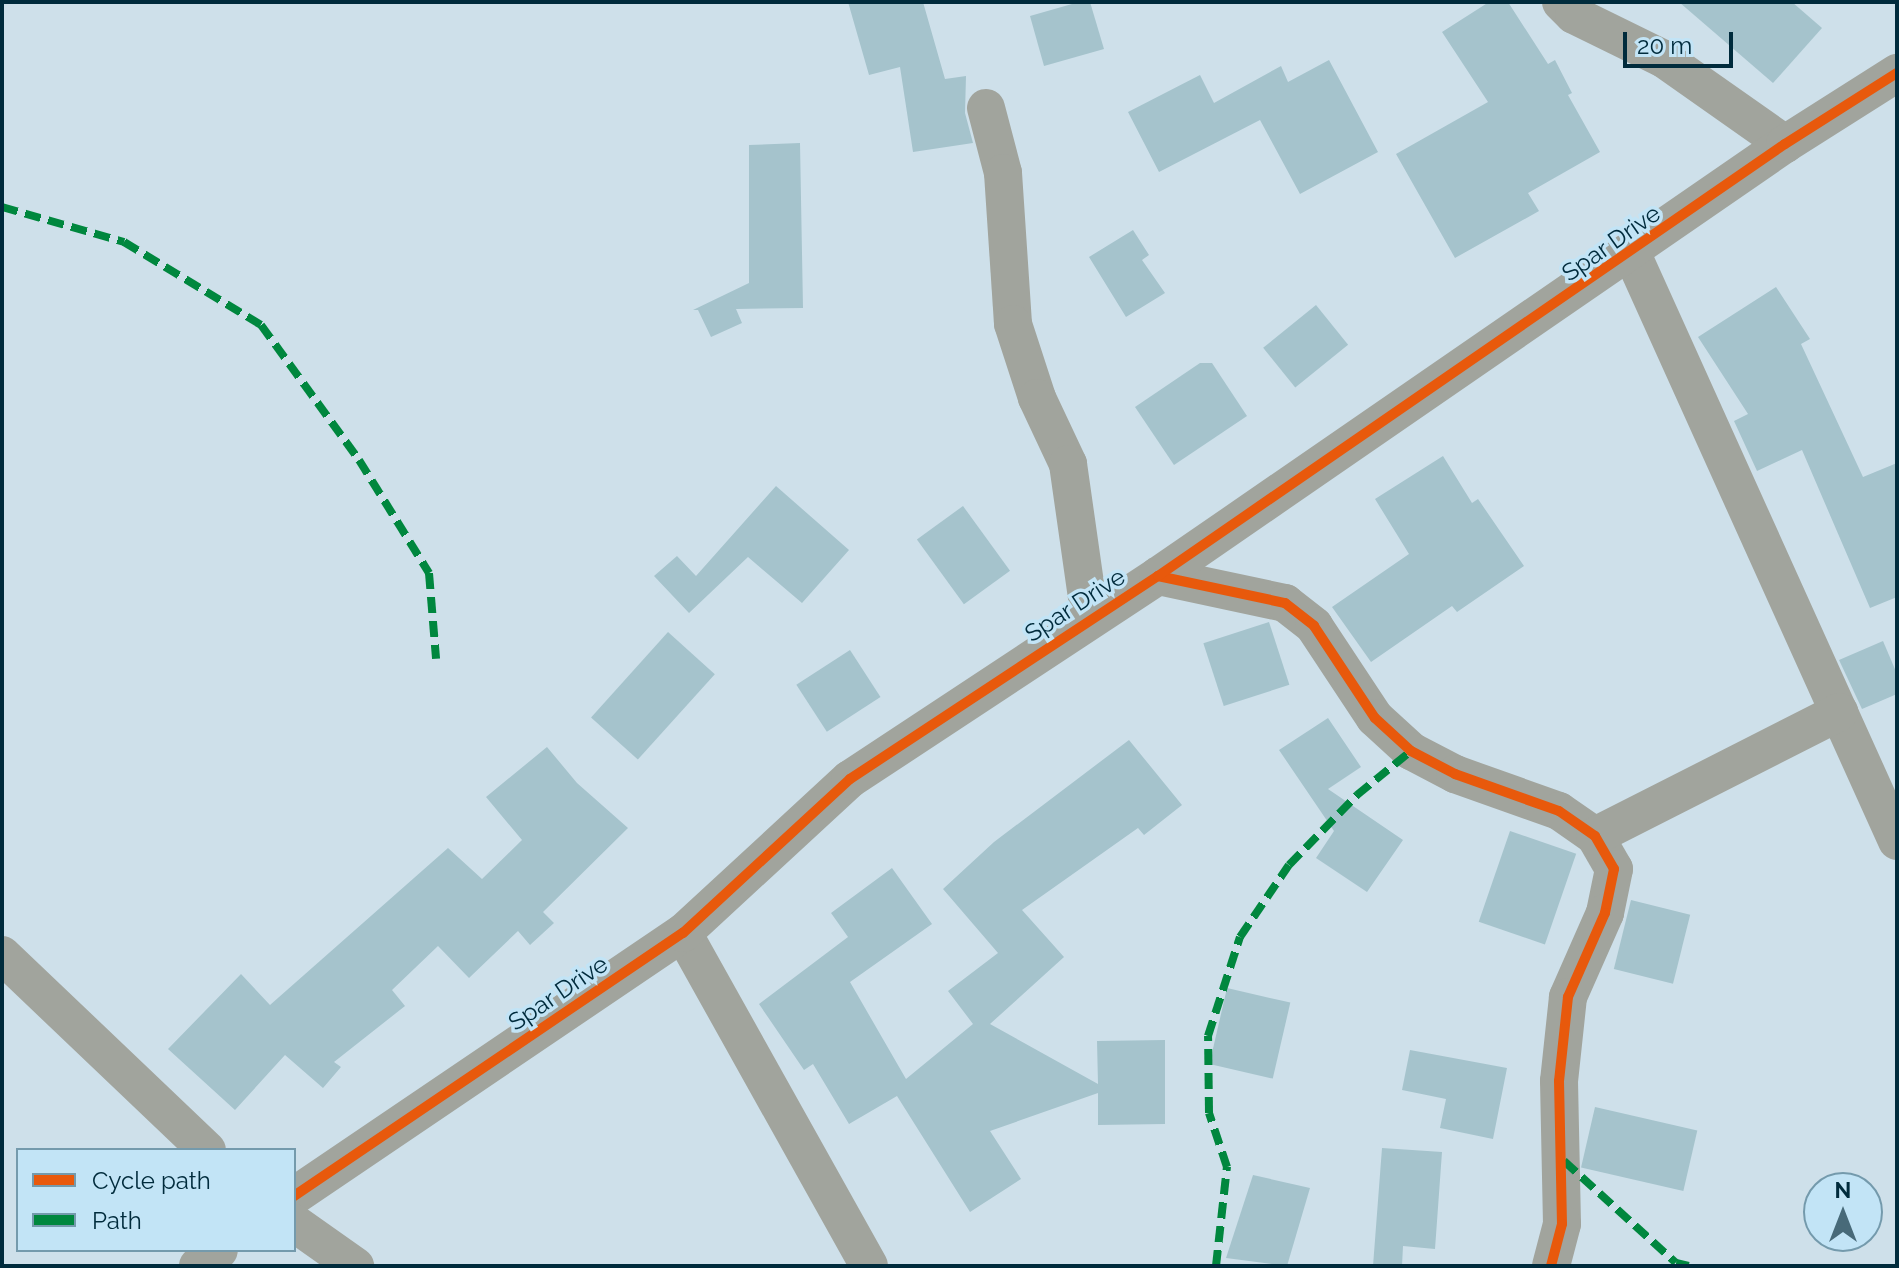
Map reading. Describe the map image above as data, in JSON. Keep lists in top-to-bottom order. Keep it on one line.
{"streets":{"street":["Spar Drive"]},"legend":["Cycle path","Path"],"scale_bar":"20 m","north":"top"}
